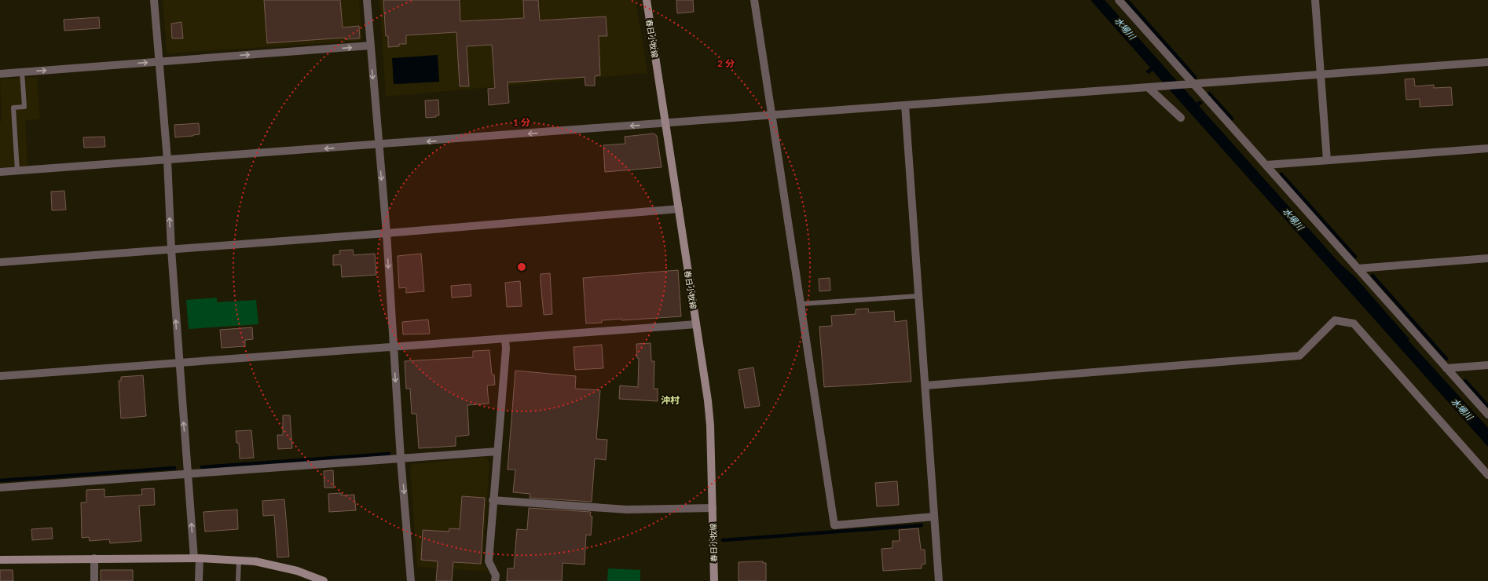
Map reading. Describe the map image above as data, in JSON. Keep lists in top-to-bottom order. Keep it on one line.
{"streets":{"main road":["春日小牧線"]},"districts":["沖村"],"water":["水場川"],"rings":["2 分","1 分"]}
